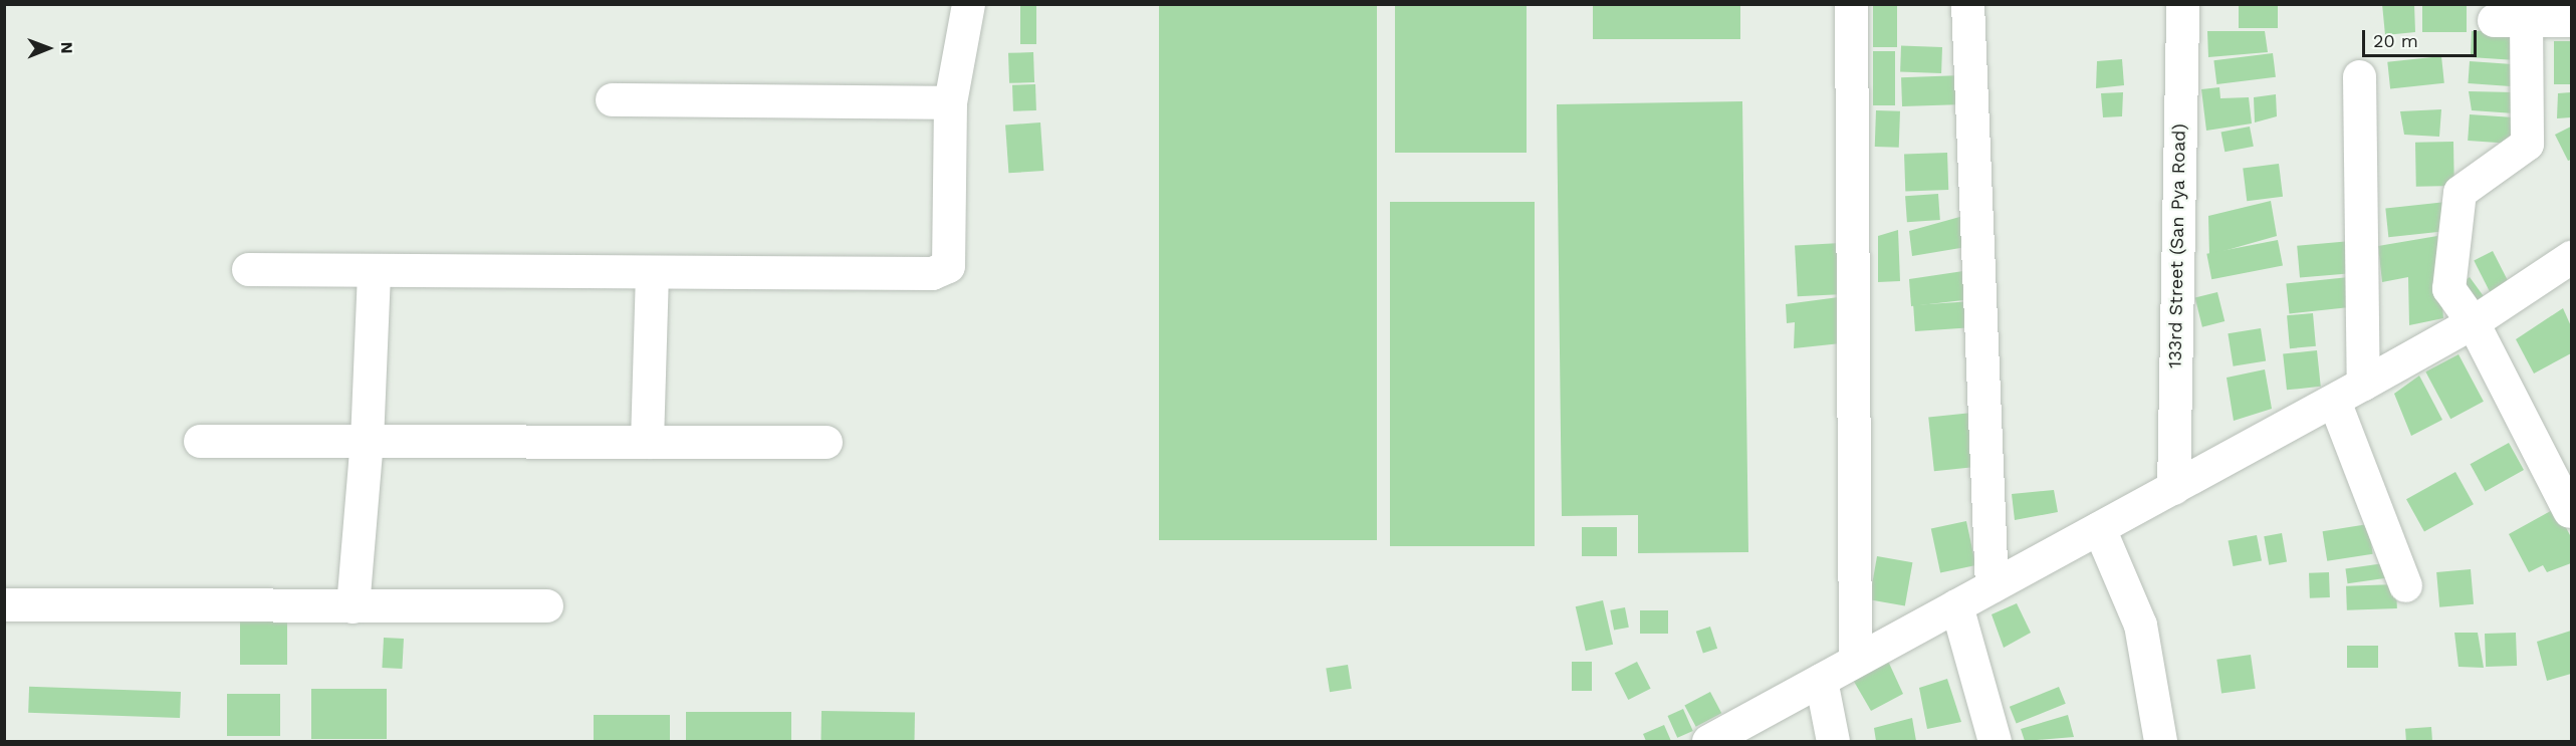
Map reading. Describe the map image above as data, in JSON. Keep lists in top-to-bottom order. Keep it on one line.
{"streets":{"street":["133rd Street (San Pya Road)"]},"scale_bar":"20 m","north":"right"}
